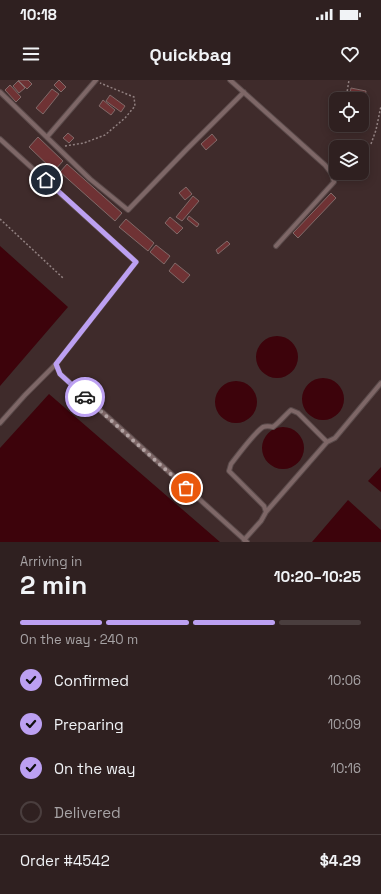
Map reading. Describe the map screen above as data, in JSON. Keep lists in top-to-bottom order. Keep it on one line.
{"page":{"status":"10:18","header":"Quickbag","heading":["2 min","Arriving in","10:20–10:25"],"panel":["Order #4542","$4.29"],"bar":"On the way · 240 m","list":[["Confirmed","10:06"],["Preparing","10:09"],["On the way","10:16"],"Delivered"]}}
